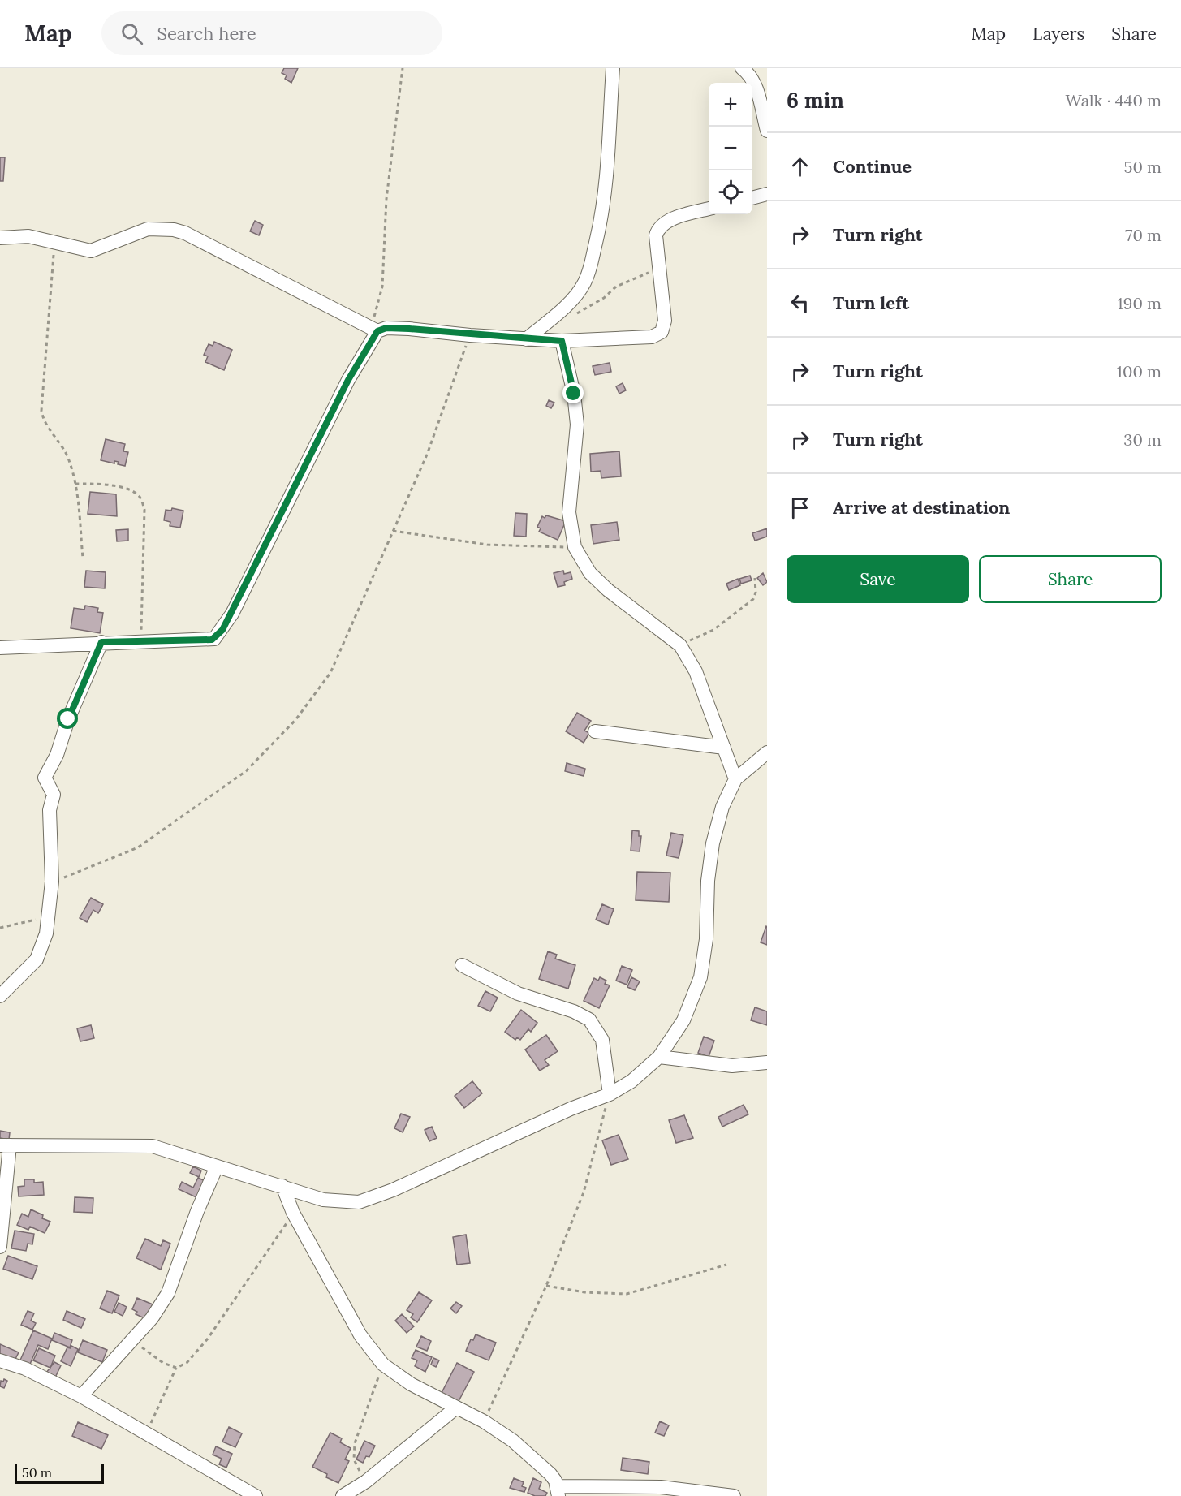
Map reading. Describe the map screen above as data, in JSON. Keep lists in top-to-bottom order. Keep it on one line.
{"scale_bar":"50 m","page":{"header":"Map","search":"Search here","nav":["Map","Layers","Share"],"heading":["6 min","Walk · 440 m"],"map_buttons":["+","−"],"list":[["Continue","50 m"],["Turn right","70 m"],["Turn left","190 m"],["Turn right","100 m"],["Turn right","30 m"],"Arrive at destination"],"buttons":["Save","Share"],"scale":"50 m"}}
